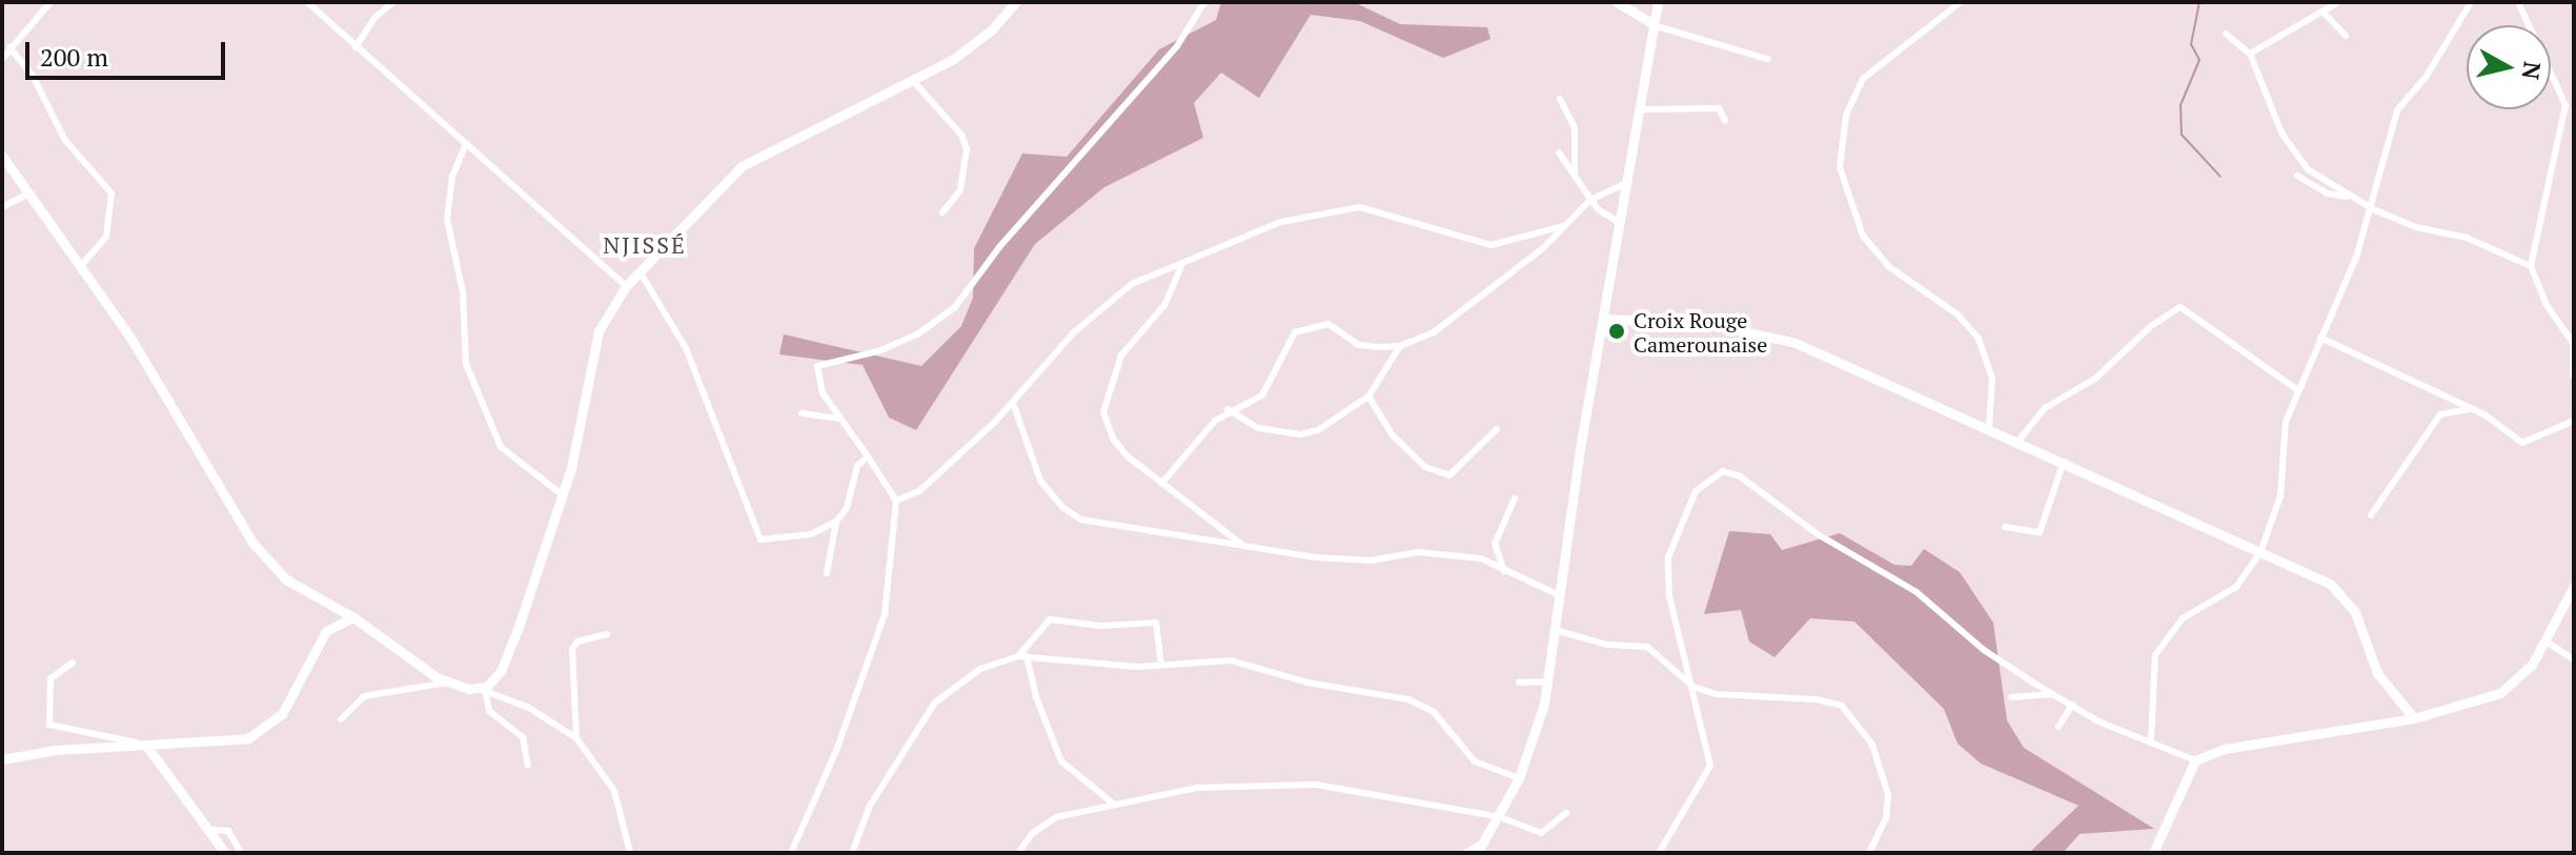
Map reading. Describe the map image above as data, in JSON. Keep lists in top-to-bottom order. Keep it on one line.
{"districts":["NJISSÉ"],"places":["Croix Rouge Camerounaise"],"scale_bar":"200 m","north":"right"}
